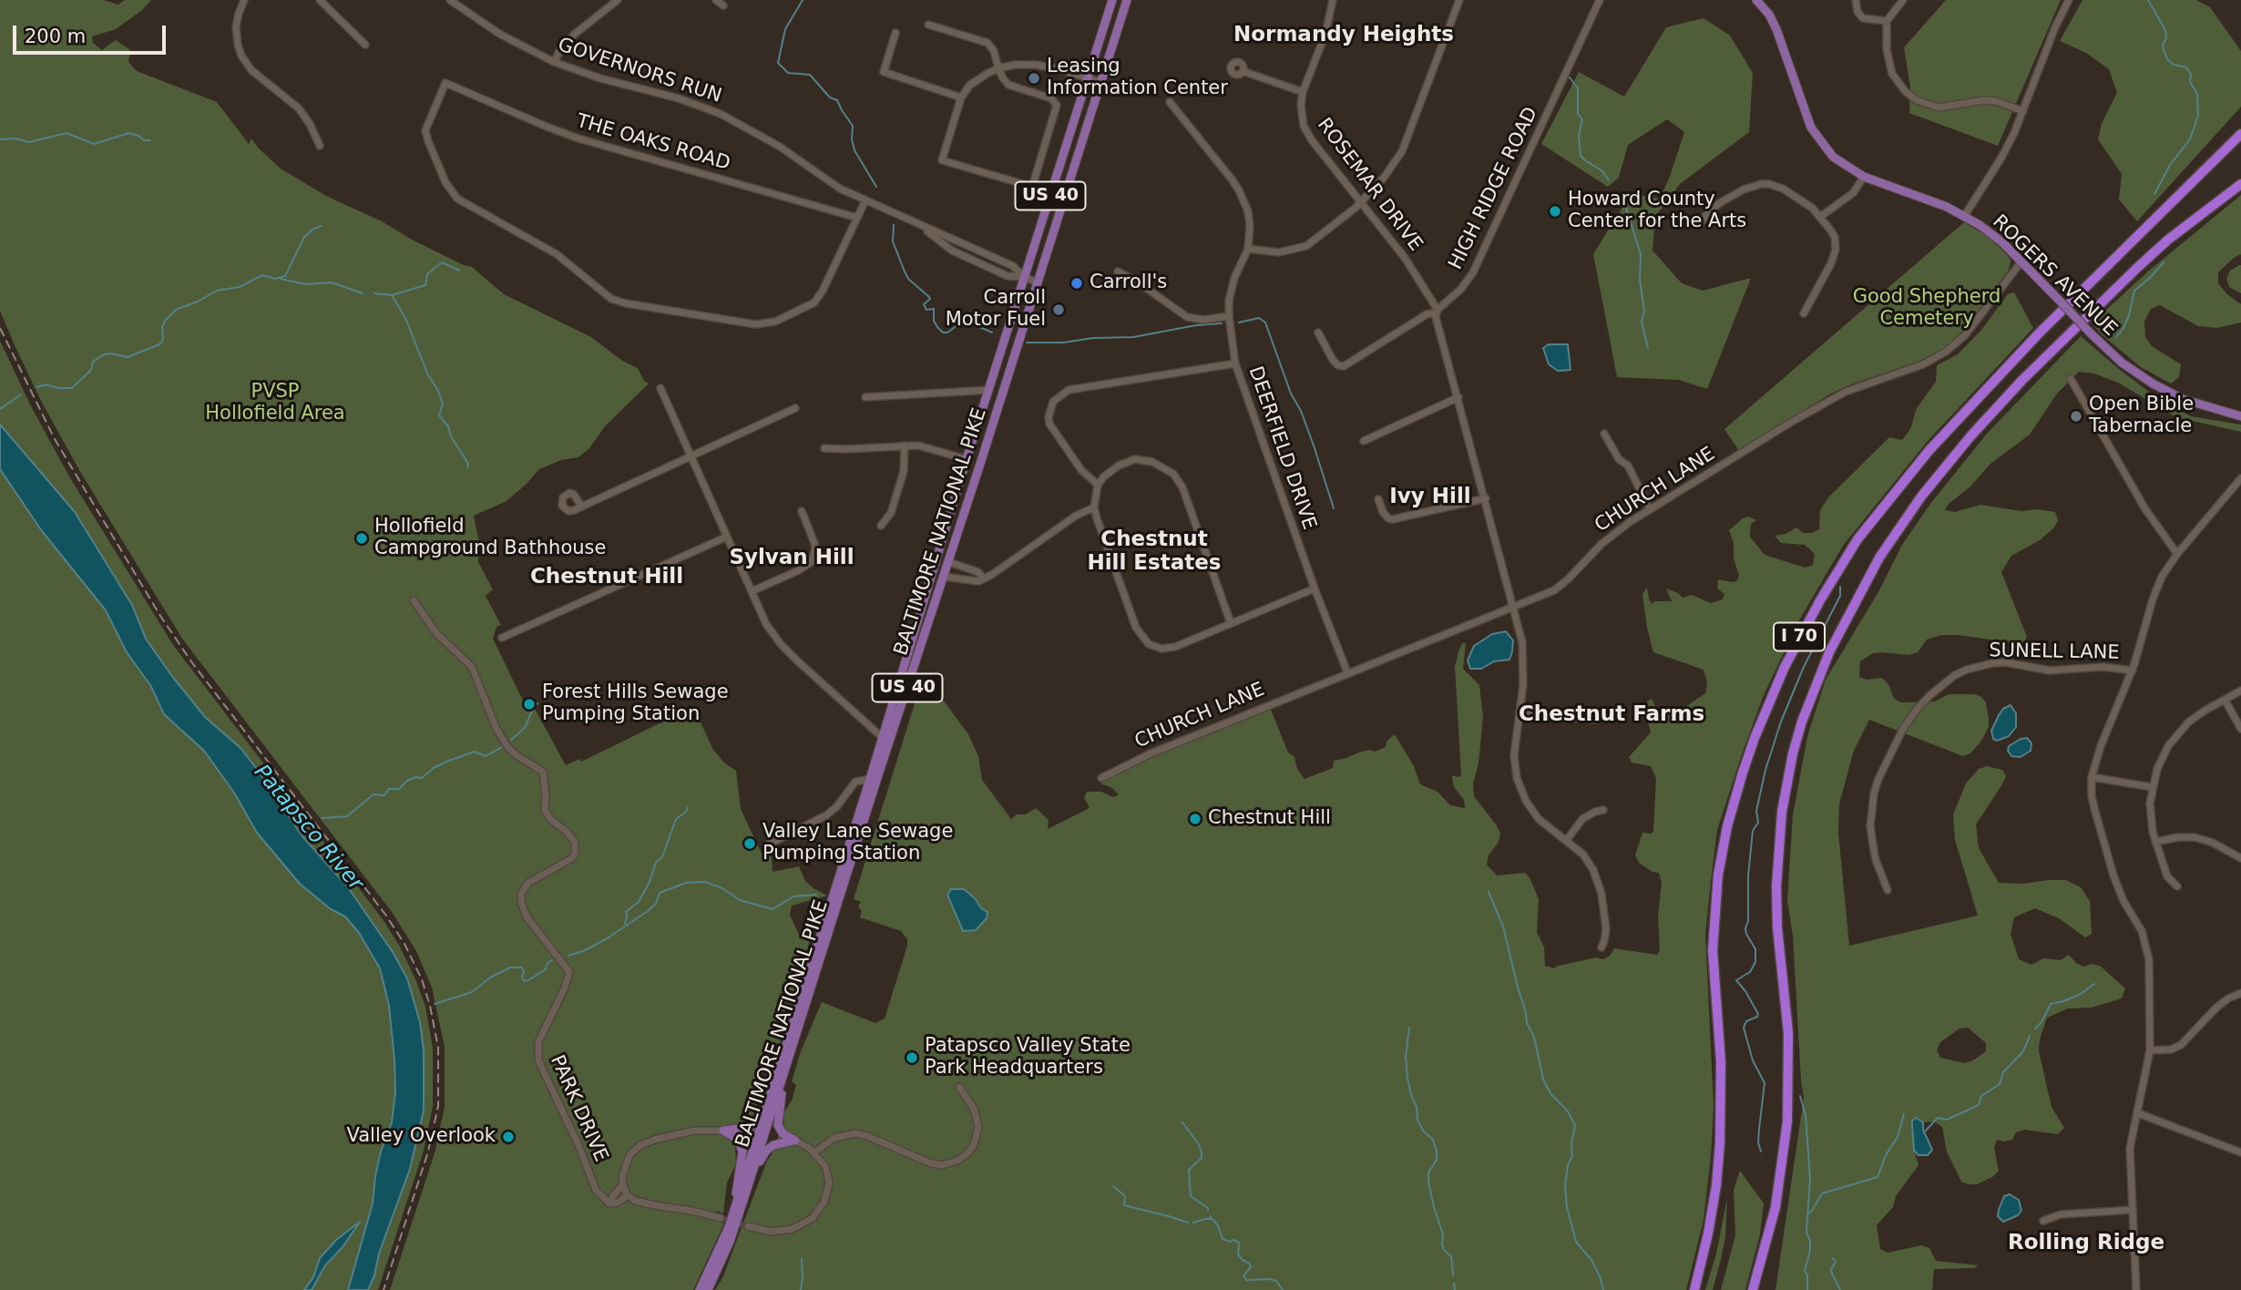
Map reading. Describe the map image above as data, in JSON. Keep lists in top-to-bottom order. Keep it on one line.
{"streets":{"highway":["I 70"],"main road":["US 40","ROGERS AVENUE","BALTIMORE NATIONAL PIKE"],"street":["GOVERNORS RUN","THE OAKS ROAD","ROSEMAR DRIVE","HIGH RIDGE ROAD","DEERFIELD DRIVE","CHURCH LANE","SUNELL LANE","PARK DRIVE"]},"crossings":[["GOVERNORS RUN","BALTIMORE NATIONAL PIKE"],["ROSEMAR DRIVE","HIGH RIDGE ROAD"],["ROGERS AVENUE","CHURCH LANE"],["DEERFIELD DRIVE","CHURCH LANE"]],"districts":["Normandy Heights","Ivy Hill","Chestnut Hill Estates","Sylvan Hill","Chestnut Hill","Chestnut Farms","Rolling Ridge"],"water":["Patapsco River"],"parks":["Good Shepherd Cemetery","PVSP Hollofield Area"],"places":["Leasing Information Center","Howard County Center for the Arts","Carroll's","Carroll Motor Fuel","Open Bible Tabernacle","Hollofield Campground Bathhouse","Forest Hills Sewage Pumping Station","Chestnut Hill","Valley Lane Sewage Pumping Station","Patapsco Valley State Park Headquarters","Valley Overlook"],"scale_bar":"200 m"}
